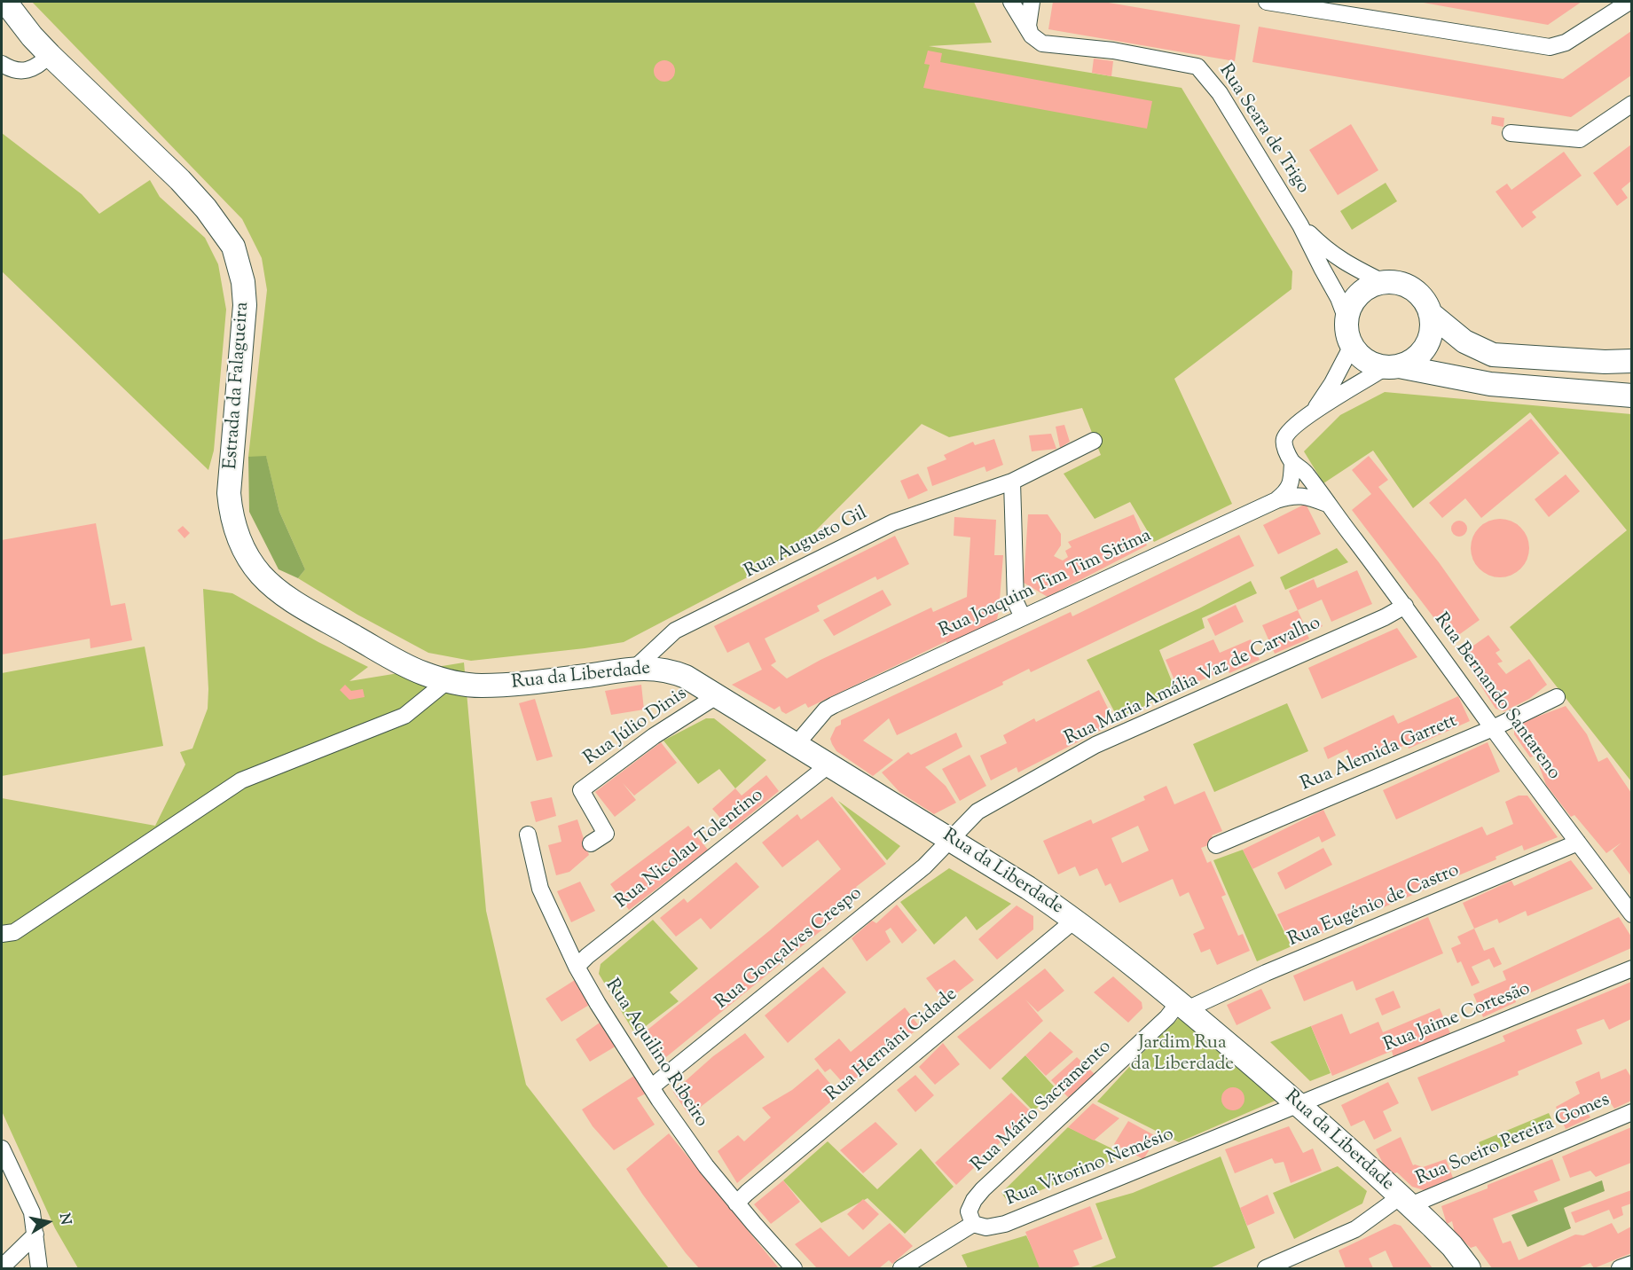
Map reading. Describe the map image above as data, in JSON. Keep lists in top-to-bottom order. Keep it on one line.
{"streets":{"street":["Rua Seara de Trigo","Estrada da Falagueira","Rua Augusto Gil","Rua Joaquim Tim Tim Sitima","Rua da Liberdade","Rua Maria Amália Vaz de Carvalho","Rua Bernando Santareno","Rua Júlio Dinis","Rua Alemida Garrett","Rua Nicolau Tolentino","Rua Eugénio de Castro","Rua Gonçalves Crespo","Rua Jaime Cortesão","Rua Hernâni Cidade","Rua Aquilino Ribeiro","Rua Mário Sacramento","Rua Soeiro Pereira Gomes","Rua Vitorino Nemésio"]},"crossings":[["Estrada da Falagueira","Rua da Liberdade"],["Rua Augusto Gil","Rua da Liberdade"],["Rua Joaquim Tim Tim Sitima","Rua da Liberdade"],["Rua Joaquim Tim Tim Sitima","Rua Bernando Santareno"],["Rua da Liberdade","Rua Maria Amália Vaz de Carvalho"],["Rua da Liberdade","Rua Júlio Dinis"],["Rua da Liberdade","Rua Nicolau Tolentino"],["Rua da Liberdade","Rua Eugénio de Castro"],["Rua da Liberdade","Rua Gonçalves Crespo"],["Rua da Liberdade","Rua Jaime Cortesão"],["Rua da Liberdade","Rua Hernâni Cidade"],["Rua da Liberdade","Rua Mário Sacramento"],["Rua da Liberdade","Rua Soeiro Pereira Gomes"],["Rua da Liberdade","Rua Vitorino Nemésio"],["Rua Maria Amália Vaz de Carvalho","Rua Bernando Santareno"],["Rua Maria Amália Vaz de Carvalho","Rua Gonçalves Crespo"],["Rua Bernando Santareno","Rua Alemida Garrett"],["Rua Bernando Santareno","Rua Eugénio de Castro"],["Rua Nicolau Tolentino","Rua Aquilino Ribeiro"],["Rua Eugénio de Castro","Rua Mário Sacramento"],["Rua Gonçalves Crespo","Rua Aquilino Ribeiro"],["Rua Jaime Cortesão","Rua Vitorino Nemésio"],["Rua Hernâni Cidade","Rua Aquilino Ribeiro"],["Rua Mário Sacramento","Rua Vitorino Nemésio"]],"parks":["Jardim Rua da Liberdade"],"north":"right"}
